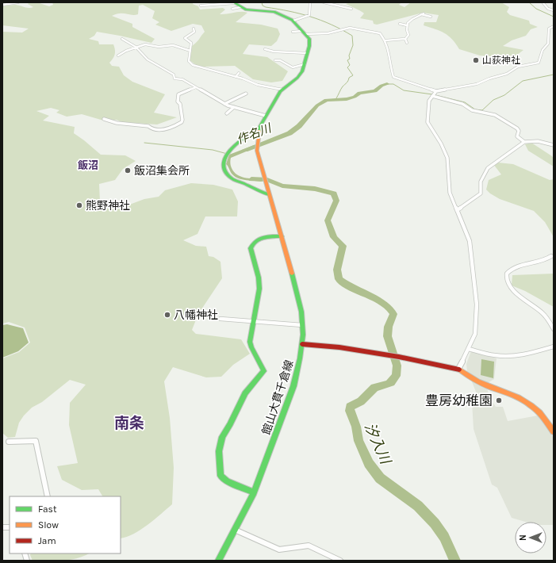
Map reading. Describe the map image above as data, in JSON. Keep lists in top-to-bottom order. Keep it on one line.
{"streets":{"main road":["館山大貫千倉線"]},"districts":["飯沼","南条"],"water":["作名川","汐入川"],"places":["山荻神社","飯沼集会所","熊野神社","八幡神社","豊房幼稚園"],"legend":["Fast","Slow","Jam"],"north":"left"}
